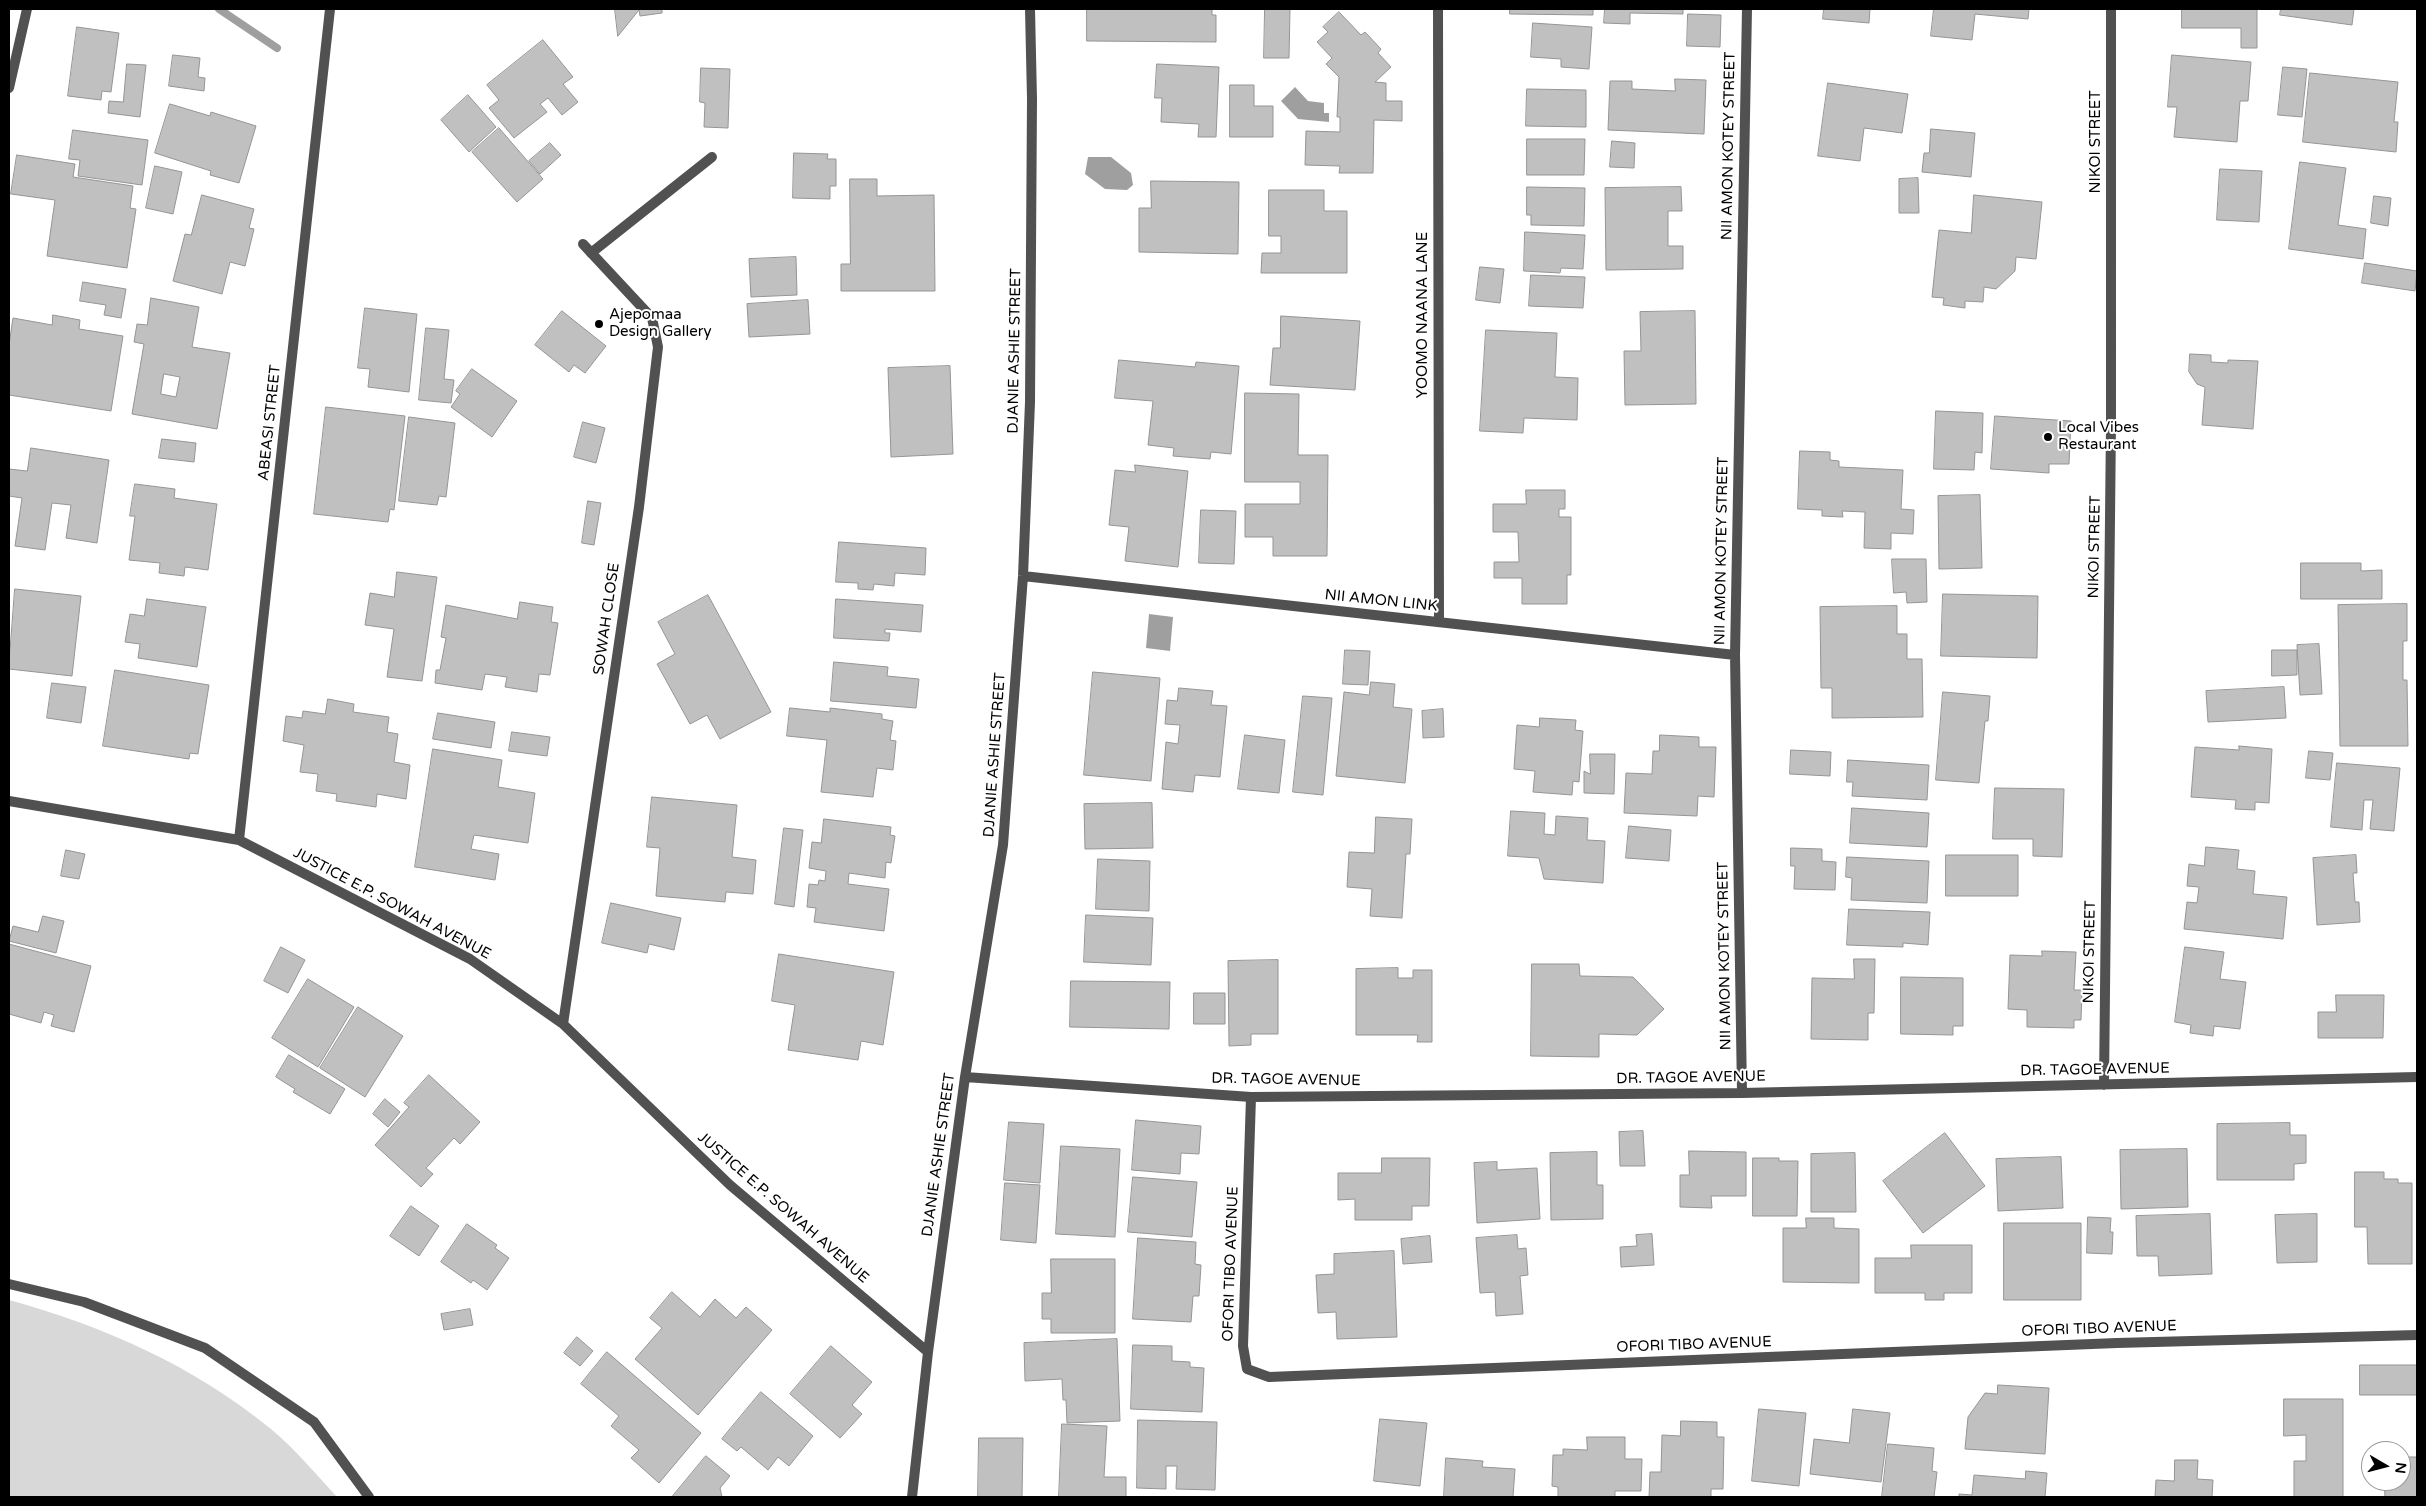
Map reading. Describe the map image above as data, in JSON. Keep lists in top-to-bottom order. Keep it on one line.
{"streets":{"street":["NIKOI STREET","NII AMON KOTEY STREET","YOOMO NAANA LANE","DJANIE ASHIE STREET","ABEASI STREET","NII AMON LINK","SOWAH CLOSE","JUSTICE E.P. SOWAH AVENUE","DR. TAGOE AVENUE","OFORI TIBO AVENUE"]},"crossings":[["NIKOI STREET","DR. TAGOE AVENUE"],["NII AMON KOTEY STREET","NII AMON LINK"],["NII AMON KOTEY STREET","DR. TAGOE AVENUE"],["YOOMO NAANA LANE","NII AMON LINK"],["DJANIE ASHIE STREET","NII AMON LINK"],["DJANIE ASHIE STREET","JUSTICE E.P. SOWAH AVENUE"],["DJANIE ASHIE STREET","DR. TAGOE AVENUE"],["ABEASI STREET","JUSTICE E.P. SOWAH AVENUE"],["SOWAH CLOSE","JUSTICE E.P. SOWAH AVENUE"],["DR. TAGOE AVENUE","OFORI TIBO AVENUE"]],"places":["Ajepomaa Design Gallery","Local Vibes Restaurant"],"north":"right"}
